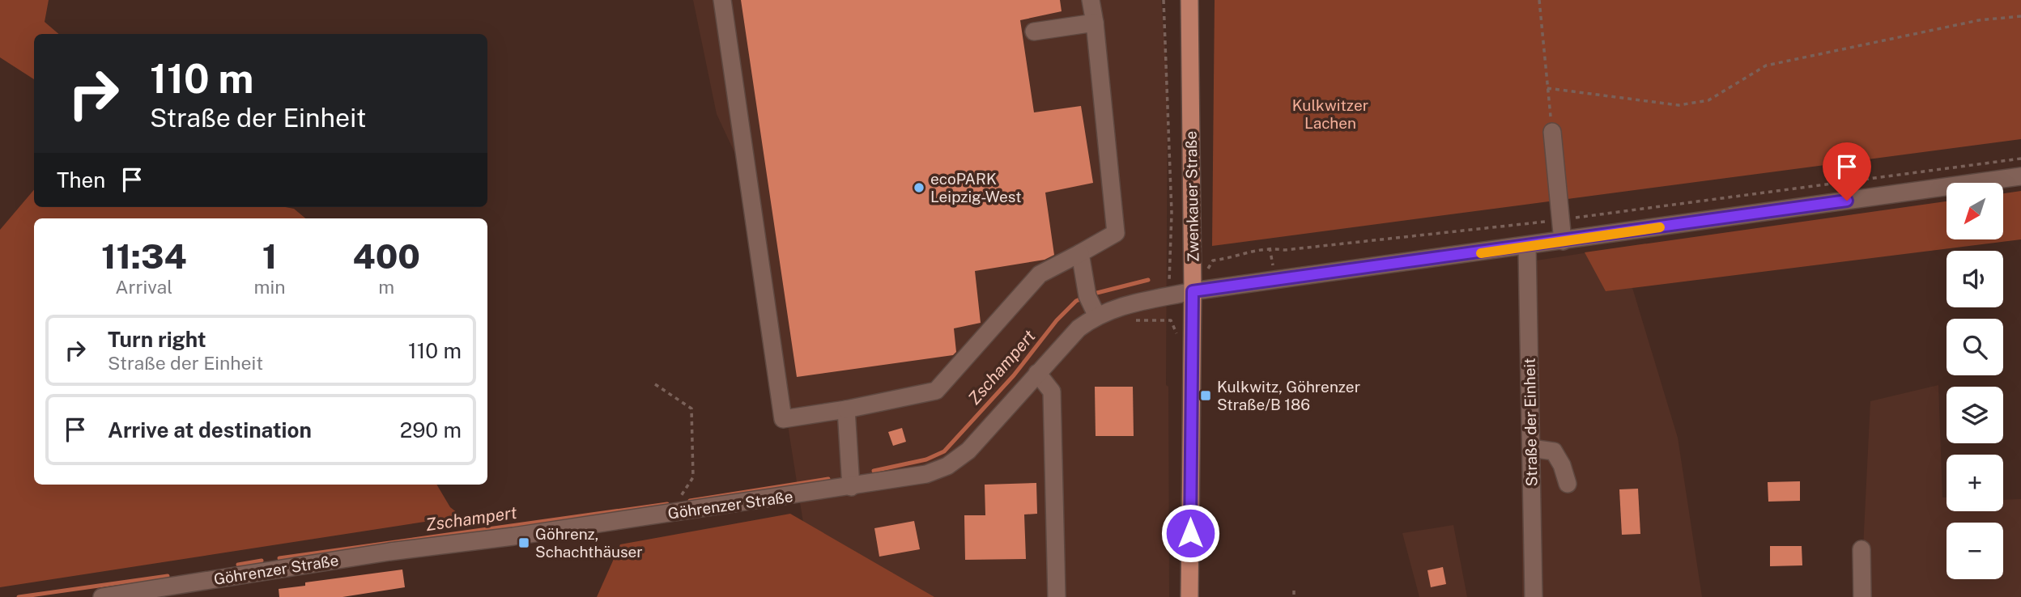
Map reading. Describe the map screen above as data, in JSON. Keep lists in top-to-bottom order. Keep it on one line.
{"streets":{"main road":["Zwenkauer Straße"],"street":["Straße der Einheit","Göhrenzer Straße"]},"crossings":[["Zwenkauer Straße","Göhrenzer Straße"]],"water":["Zschampert"],"parks":["Kulkwitzer Lachen"],"places":{"other":["ecoPARK Leipzig-West"],"transit":["Kulkwitz, Göhrenzer Straße/B 186","Göhrenz, Schachthäuser"]},"north":"bottom left","page":{"turn":["110 m","Straße der Einheit"],"then":"Then","map_buttons":["+","−"],"eta":["11:34","Arrival","1","min","400","m"],"list":[{"name":"Turn right","note":"Straße der Einheit","value":"110 m"},{"name":"Arrive at destination","value":"290 m"}]}}
